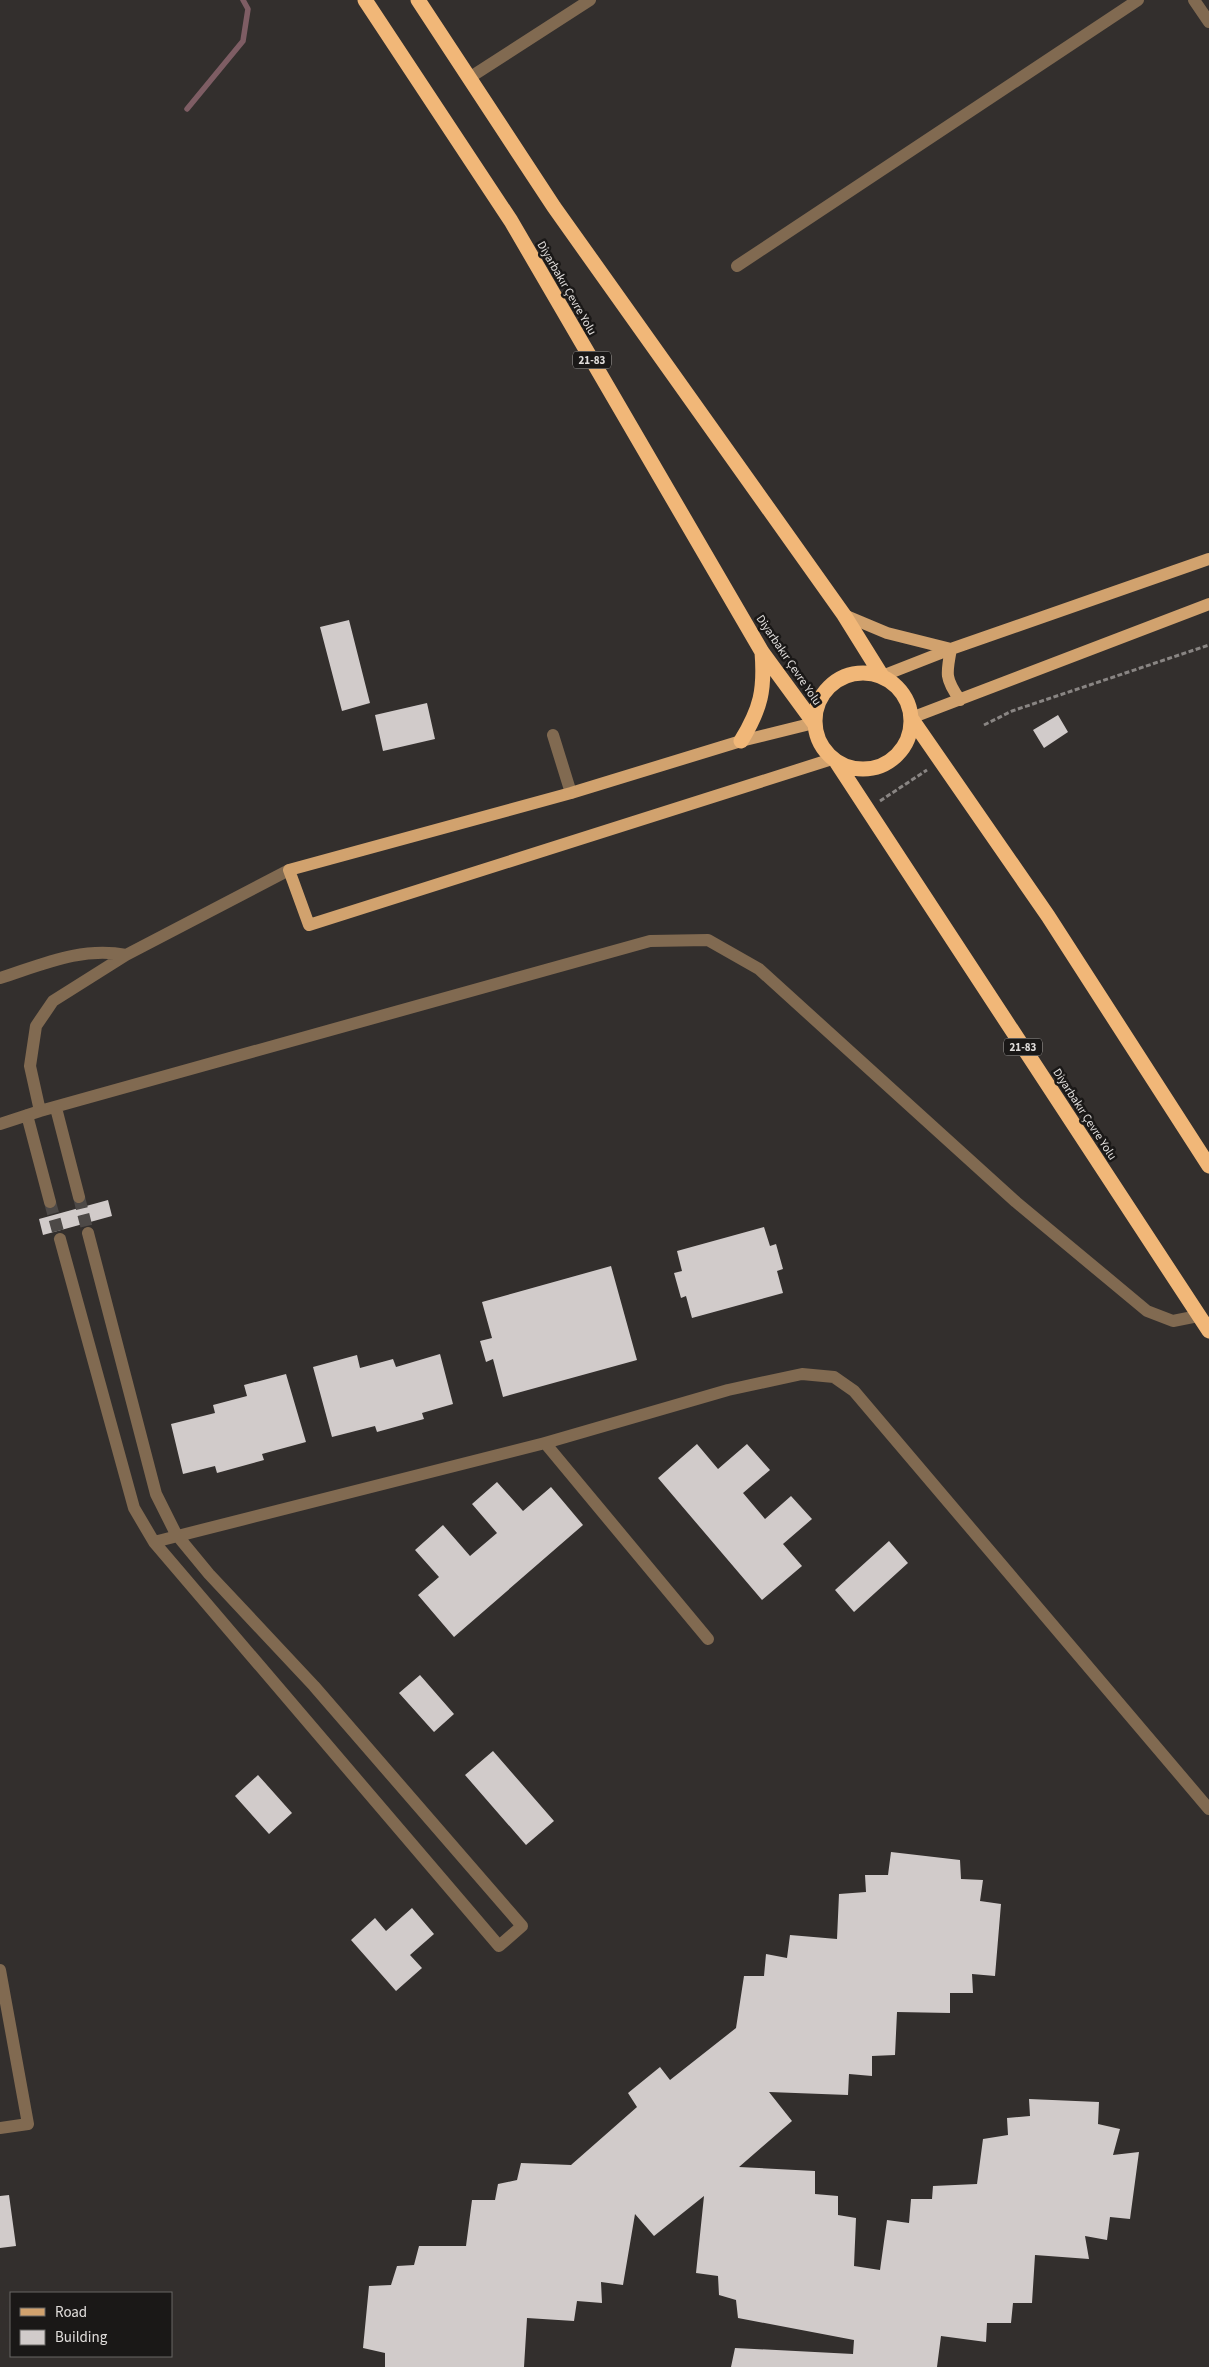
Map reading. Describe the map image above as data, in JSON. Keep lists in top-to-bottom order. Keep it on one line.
{"streets":{"highway":["Diyarbakır Çevre Yolu","21-83"]},"legend":["Road","Building"]}
